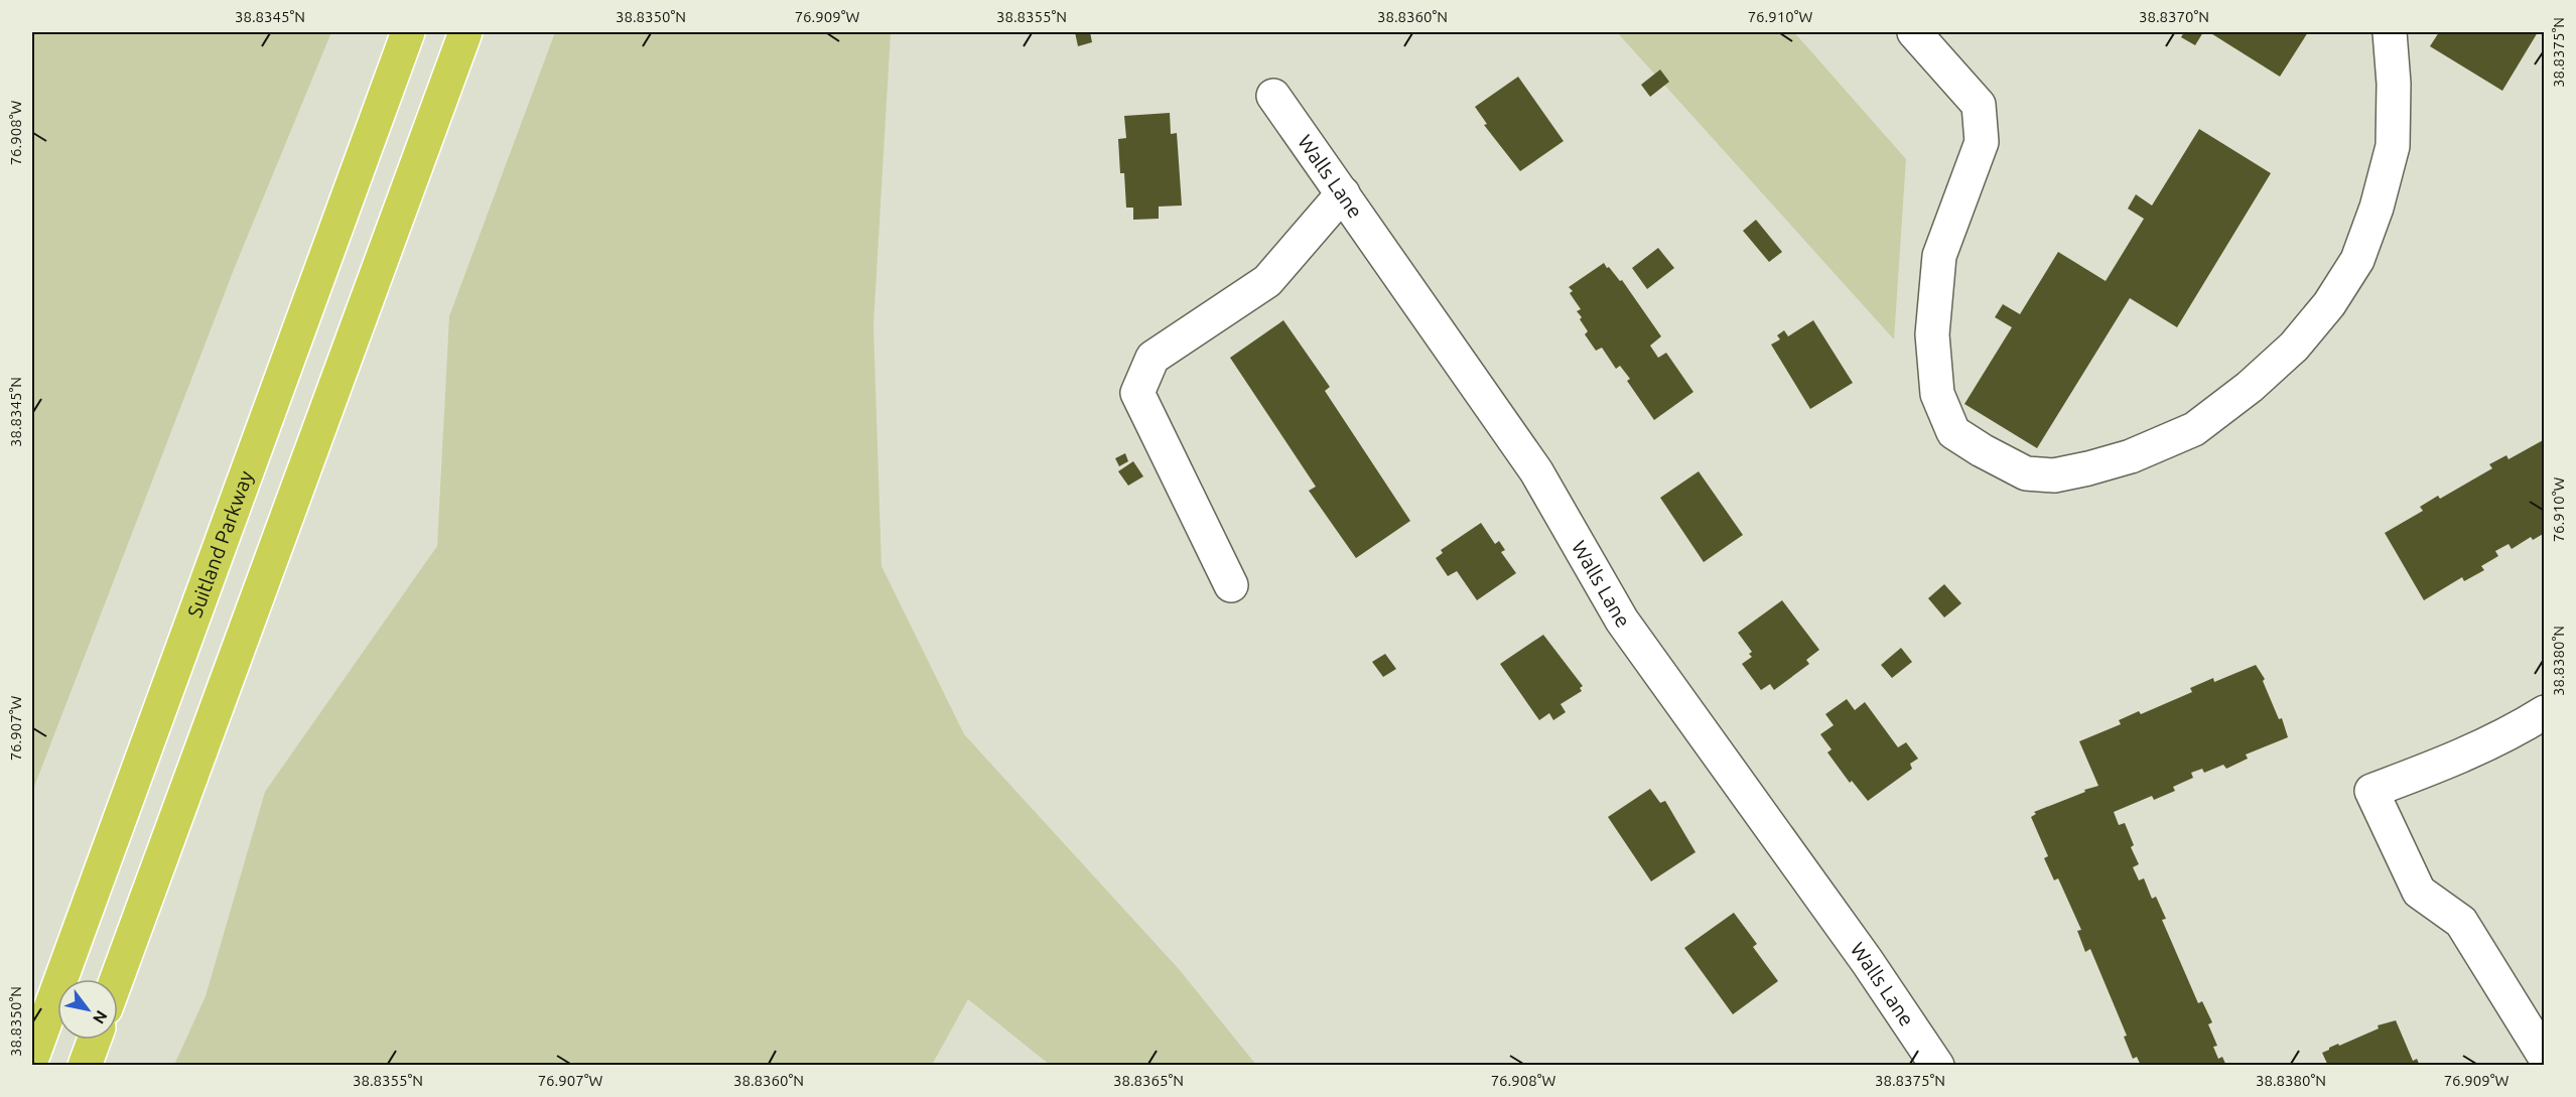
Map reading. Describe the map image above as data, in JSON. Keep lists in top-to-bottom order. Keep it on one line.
{"streets":{"highway":["Suitland Parkway"],"street":["Walls Lane"]},"north":"bottom right","coordinates":["38.8345°N","38.8350°N","76.909°W","38.8355°N","38.8360°N","76.910°W","38.8370°N","38.8375°N","76.908°W","38.8380°N","76.907°W","38.8365°N"]}
